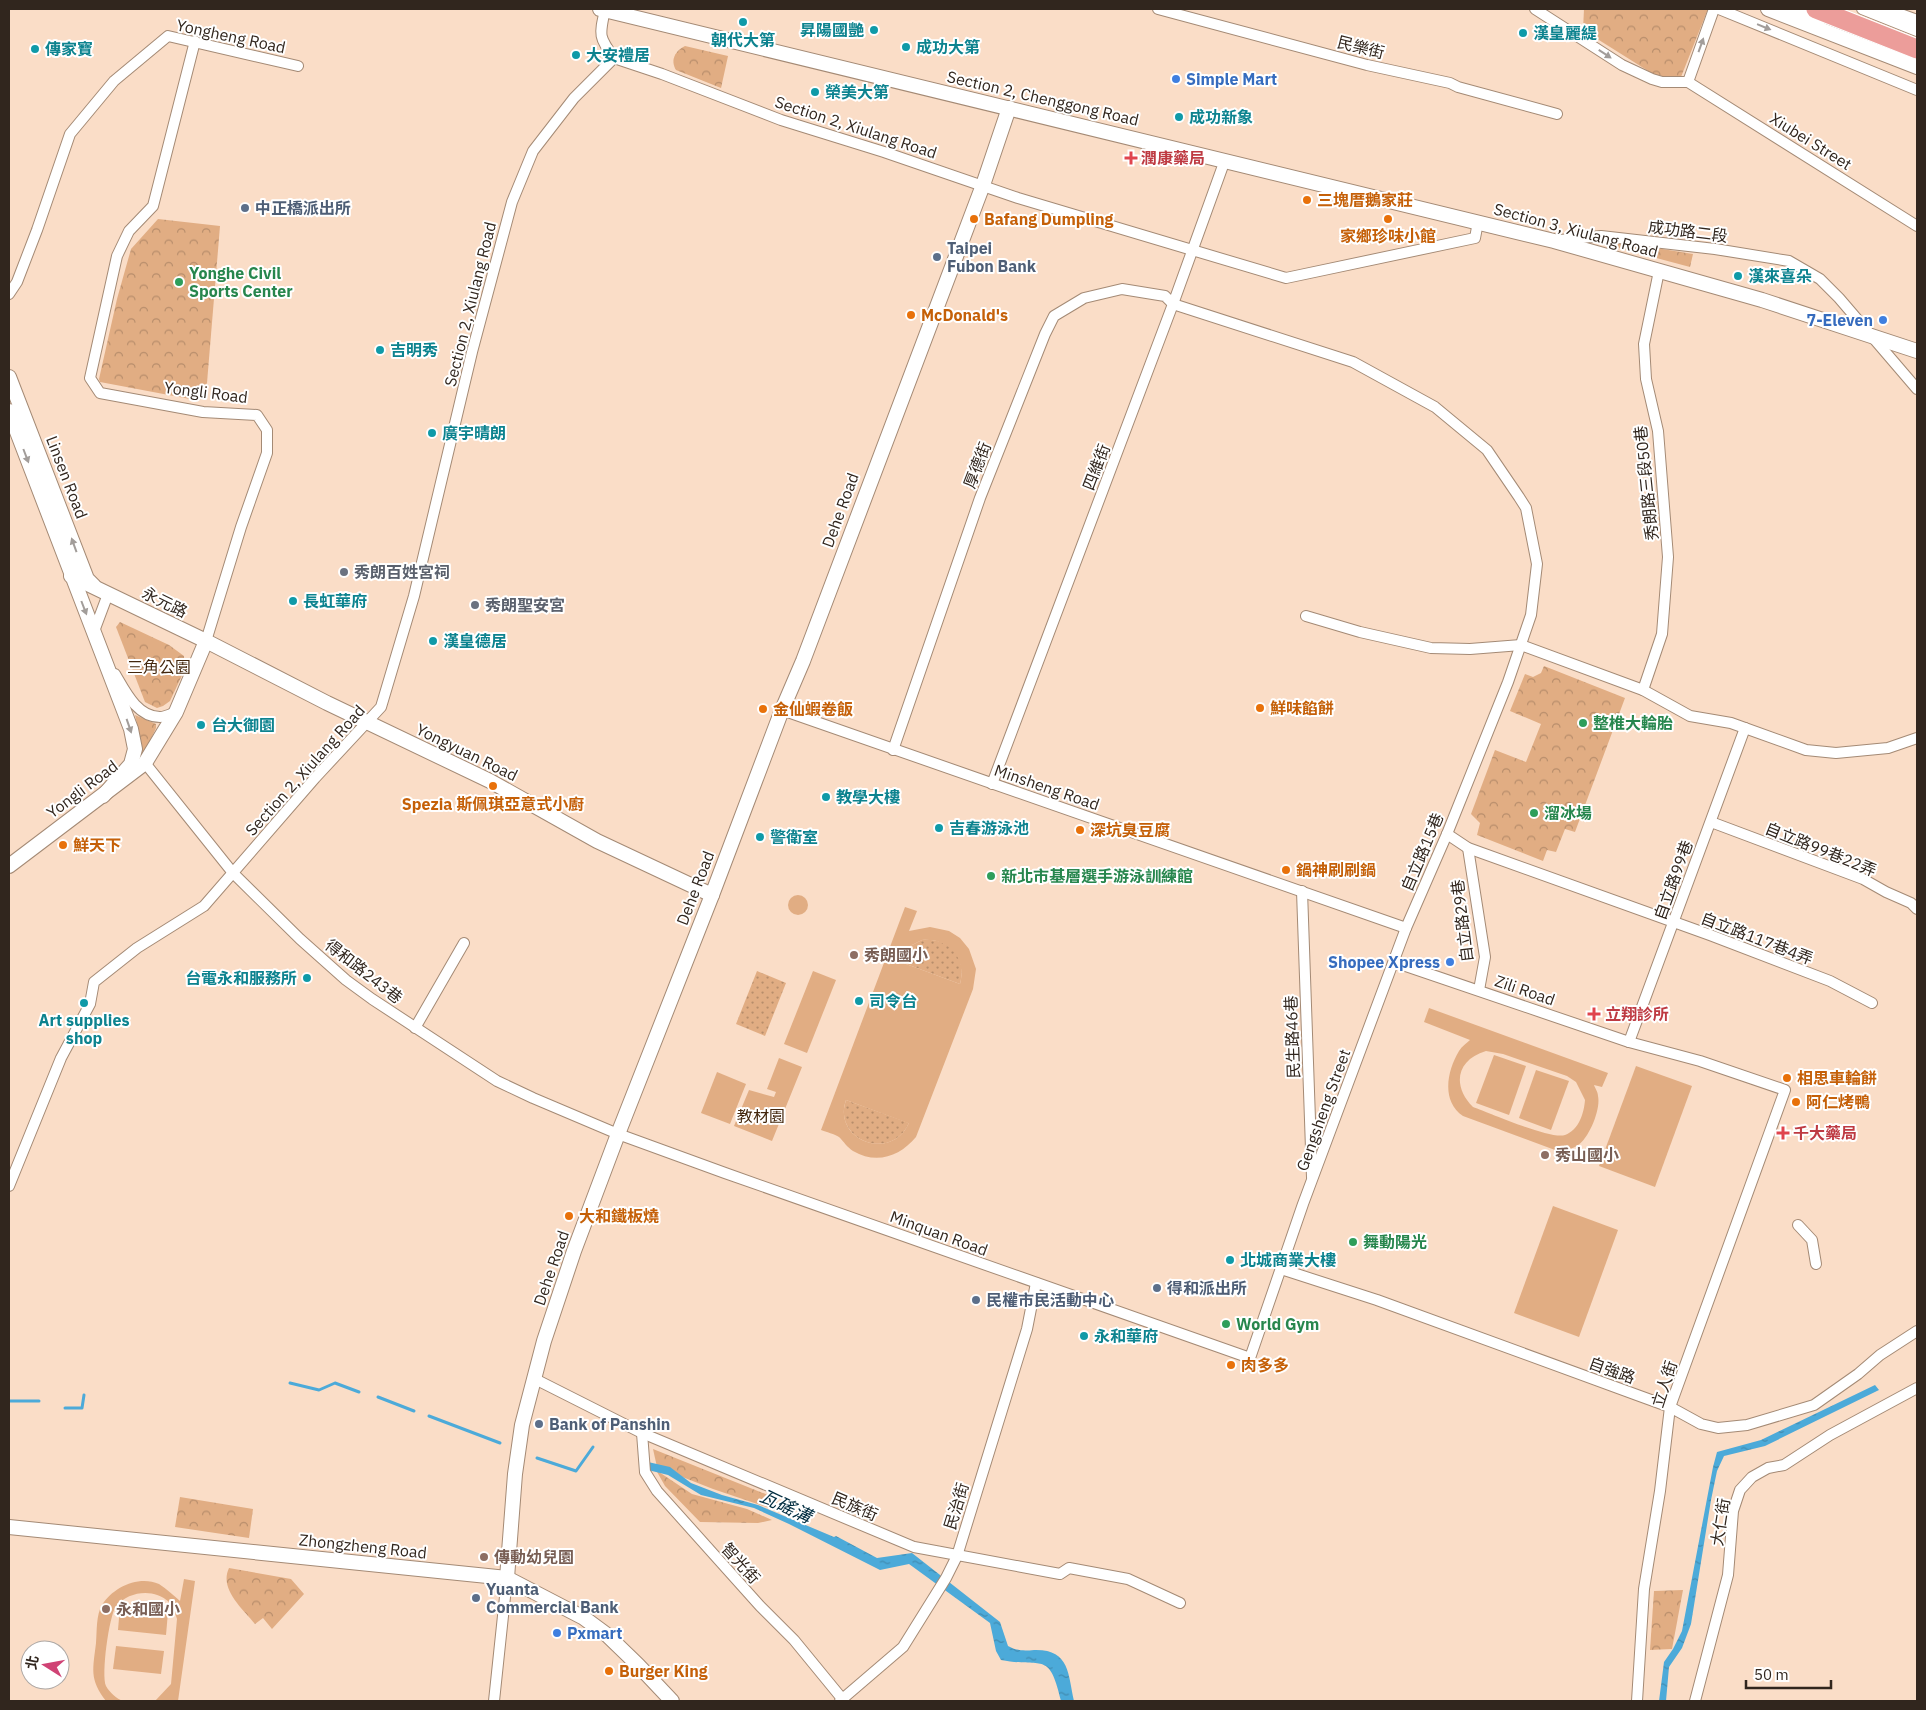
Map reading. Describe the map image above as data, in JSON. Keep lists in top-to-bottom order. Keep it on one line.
{"streets":{"street":["Yongheng Road","民樂街","Section 2, Chenggong Road","Section 2, Xiulang Road","Xiubei Street","Section 3, Xiulang Road","成功路二段","Yongli Road","厚德街","四維街","Linsen Road","秀朗路三段50巷","Dehe Road","永元路","Yongyuan Road","Minsheng Road","自立路99巷22弄","自立路15巷","自立路99巷","自立路29巷","自立路117巷4弄","得和路243巷","Zili Road","民生路46巷","Gengsheng Street","Minquan Road","自強路","立人街","民族街","民治街","大仁街","Zhongzheng Road","智光街"]},"crossings":[["Yongheng Road","Yongli Road"],["Section 2, Chenggong Road","Section 3, Xiulang Road"],["Section 2, Chenggong Road","四維街"],["Section 2, Chenggong Road","Dehe Road"],["Section 2, Xiulang Road","Section 3, Xiulang Road"],["Section 2, Xiulang Road","四維街"],["Section 2, Xiulang Road","Dehe Road"],["Section 2, Xiulang Road","Yongyuan Road"],["Section 2, Xiulang Road","得和路243巷"],["Section 3, Xiulang Road","成功路二段"],["Section 3, Xiulang Road","四維街"],["Section 3, Xiulang Road","秀朗路三段50巷"],["Yongli Road","Linsen Road"],["Yongli Road","永元路"],["Yongli Road","Yongyuan Road"],["Yongli Road","得和路243巷"],["厚德街","四維街"],["厚德街","Minsheng Road"],["厚德街","自立路15巷"],["四維街","Minsheng Road"],["Linsen Road","永元路"],["Dehe Road","Yongyuan Road"],["Dehe Road","Minsheng Road"],["Dehe Road","得和路243巷"],["Dehe Road","Minquan Road"],["Dehe Road","民族街"],["Dehe Road","Zhongzheng Road"],["永元路","Yongyuan Road"],["Minsheng Road","民生路46巷"],["自立路99巷22弄","自立路99巷"],["自立路15巷","自立路117巷4弄"],["自立路99巷","自立路117巷4弄"],["自立路99巷","Zili Road"],["自立路29巷","自立路117巷4弄"],["自立路29巷","Zili Road"],["得和路243巷","Minquan Road"],["Zili Road","Gengsheng Street"],["Zili Road","立人街"],["民生路46巷","Gengsheng Street"],["Gengsheng Street","Minquan Road"],["Gengsheng Street","自強路"],["Minquan Road","民治街"],["自強路","立人街"],["民族街","民治街"],["民族街","智光街"],["民治街","智光街"]],"water":["瓦磘溝"],"parks":["三角公園","教材園"],"places":{"other":["朝代大第","昇陽國艷","漢皇麗緹","成功大第","傳家寶","大安禮居","Simple Mart","榮美大第","成功新象","三塊厝鵝家莊","中正橋派出所","Bafang Dumpling","家鄉珍味小館","Taipei Fubon Bank","漢來喜朵","Yonghe Civil Sports Center","McDonald's","7-Eleven","吉明秀","廣宇晴朗","秀朗百姓宮祠","長虹華府","秀朗聖安宮","漢皇德居","鮮味餡餅","金仙蝦卷飯","整椎大輪胎","台大御園","Spezia 斯佩琪亞意式小廚","教學大樓","溜冰場","吉春游泳池","深坑臭豆腐","警衛室","鮮天下","鍋神刷刷鍋","新北市基層選手游泳訓練館","秀朗國小","Shopee Xpress","台電永和服務所","司令台","Art supplies shop","相思車輪餅","阿仁烤鴨","秀山國小","大和鐵板燒","舞動陽光","北城商業大樓","得和派出所","民權市民活動中心","World Gym","永和華府","肉多多","Bank of Panshin","傳動幼兒園","Yuanta Commercial Bank","永和國小","Pxmart","Burger King"],"health":["潤康藥局","立翔診所","千大藥局"]},"scale_bar":"50 m","north":"left"}
